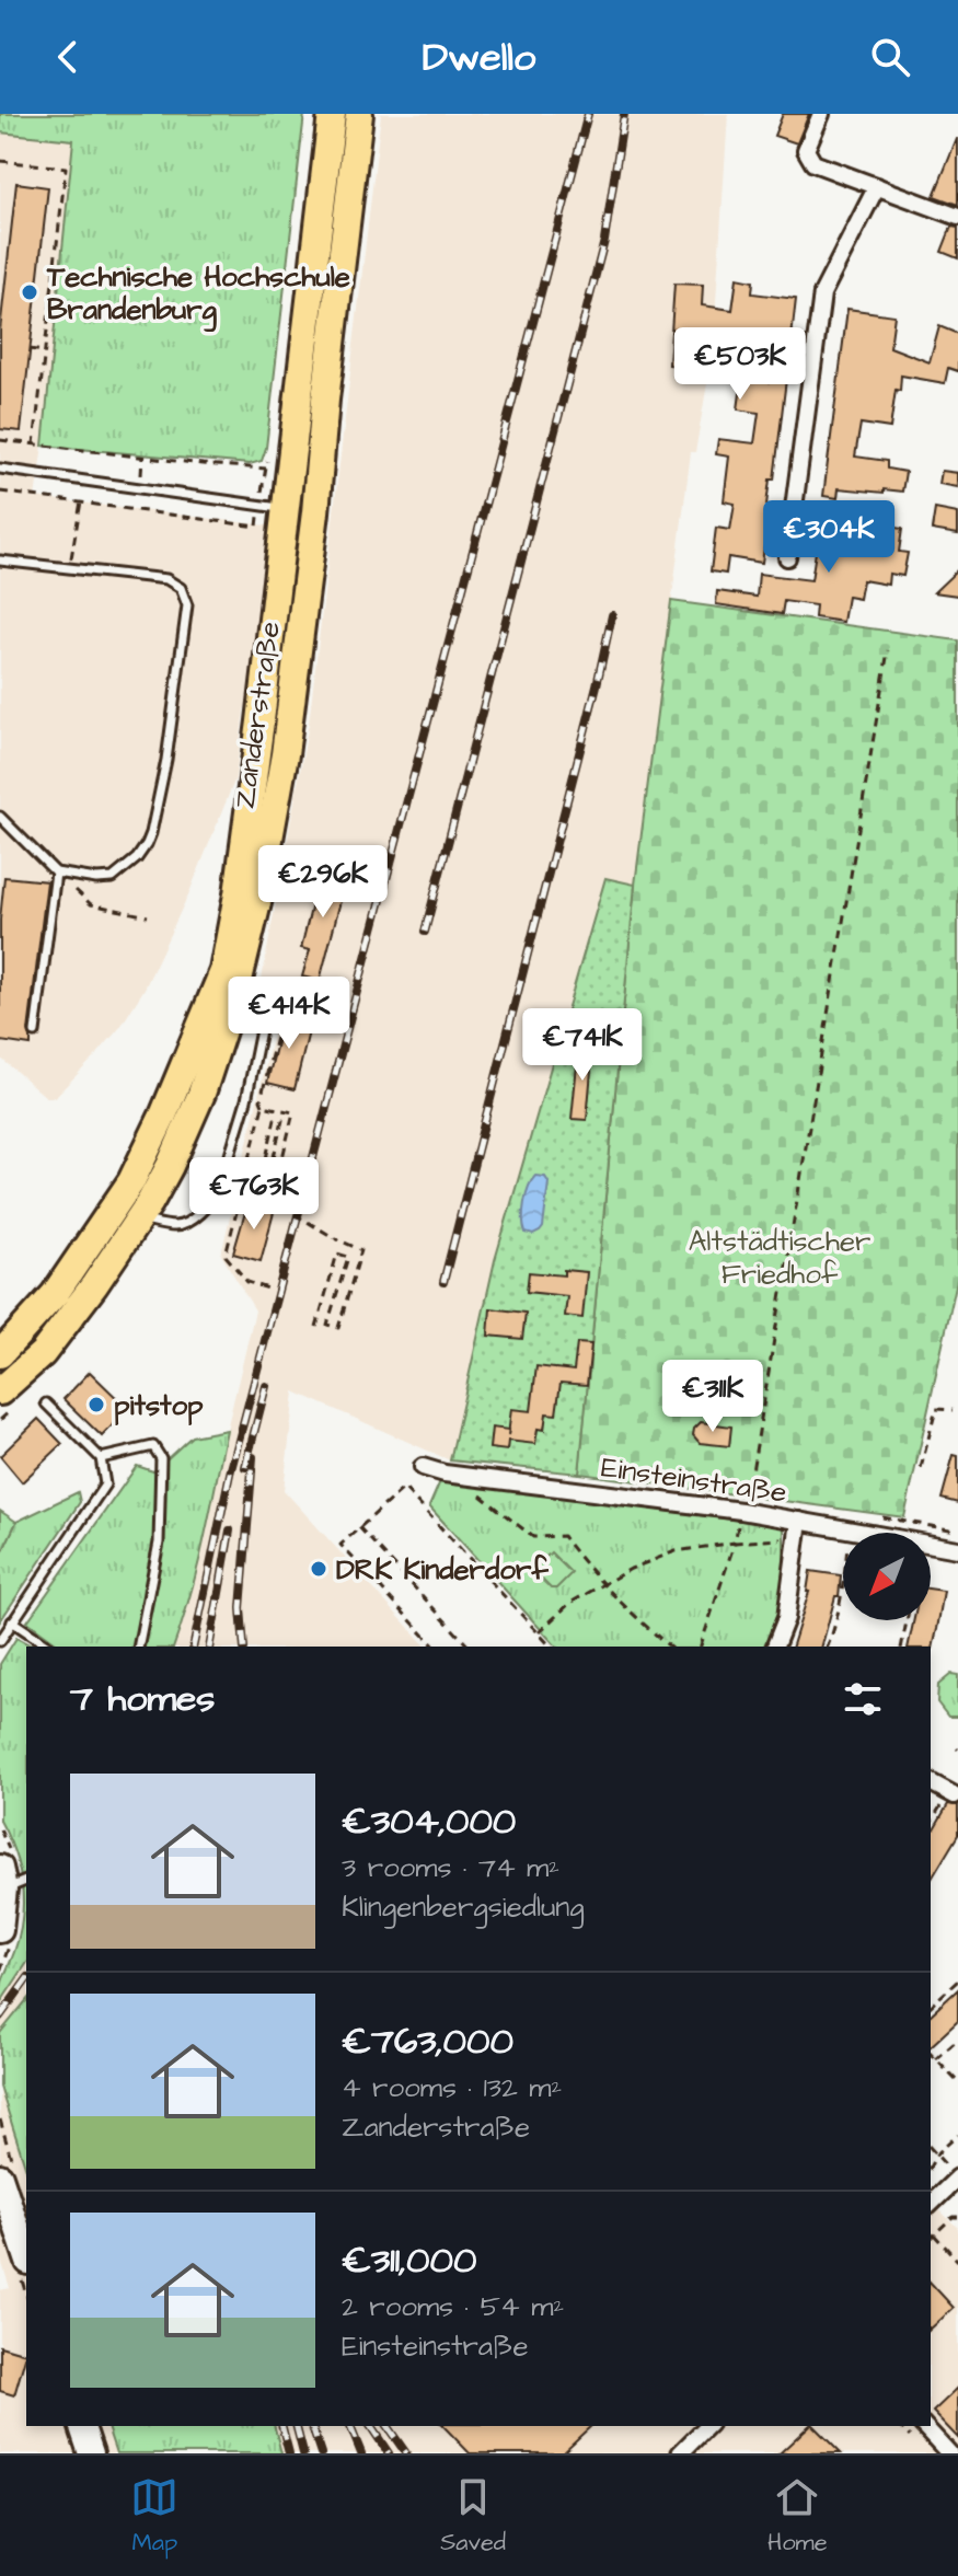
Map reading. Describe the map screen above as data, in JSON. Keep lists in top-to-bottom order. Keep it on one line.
{"streets":{"main road":["Zanderstraße"],"street":["Einsteinstraße"]},"parks":["Altstädtischer Friedhof"],"places":["Technische Hochschule Brandenburg","pitstop","DRK Kinderdorf"],"north":"bottom left","page":{"header":"Dwello","price":["€503K","€304K","€296K","€414K","€741K","€763K","€311K"],"heading":"7 homes","list":[{"name":"€304,000","note":"3 rooms · 74 m² · Klingenbergsiedlung"},{"name":"€763,000","note":"4 rooms · 132 m² · Zanderstraße"},{"name":"€311,000","note":"2 rooms · 54 m² · Einsteinstraße"}],"tabs":["Map","Saved","Home"]}}
